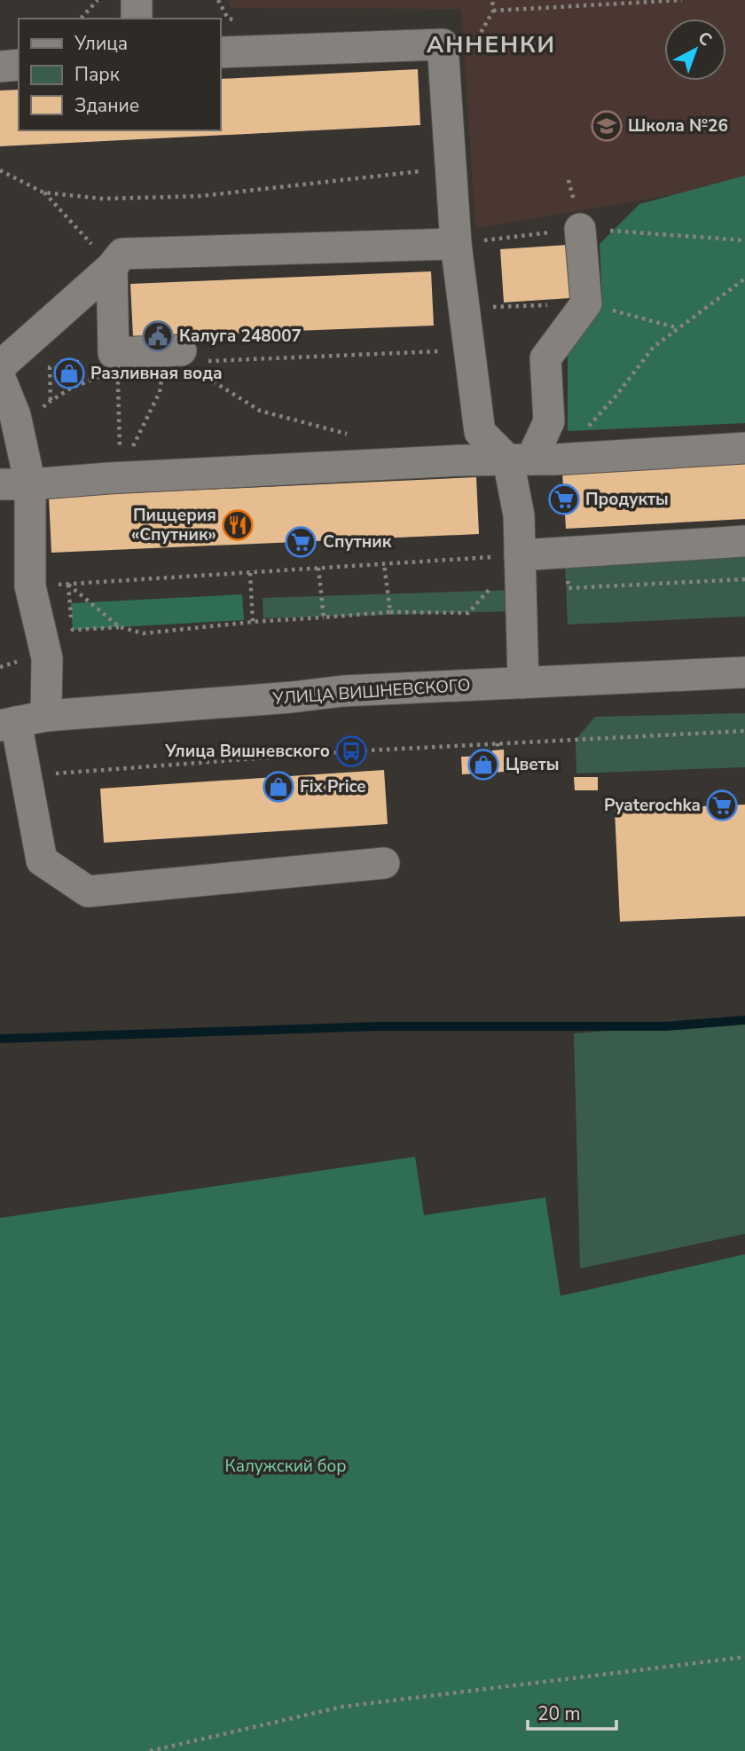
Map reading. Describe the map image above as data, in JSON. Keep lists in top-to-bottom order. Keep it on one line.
{"streets":{"street":["УЛИЦА ВИШНЕВСКОГО"]},"districts":["АННЕНКИ"],"parks":["Калужский бор"],"places":{"school or university":["Школа №26"],"public building":["Калуга 248007"],"shop":["Разливная вода","Цветы","Fix Price"],"supermarket":["Продукты","Спутник","Pyaterochka"],"restaurant":["Пиццерия «Спутник»"],"bus stop":["Улица Вишневского"]},"legend":["Улица","Парк","Здание"],"scale_bar":"20 m","north":"top right"}
